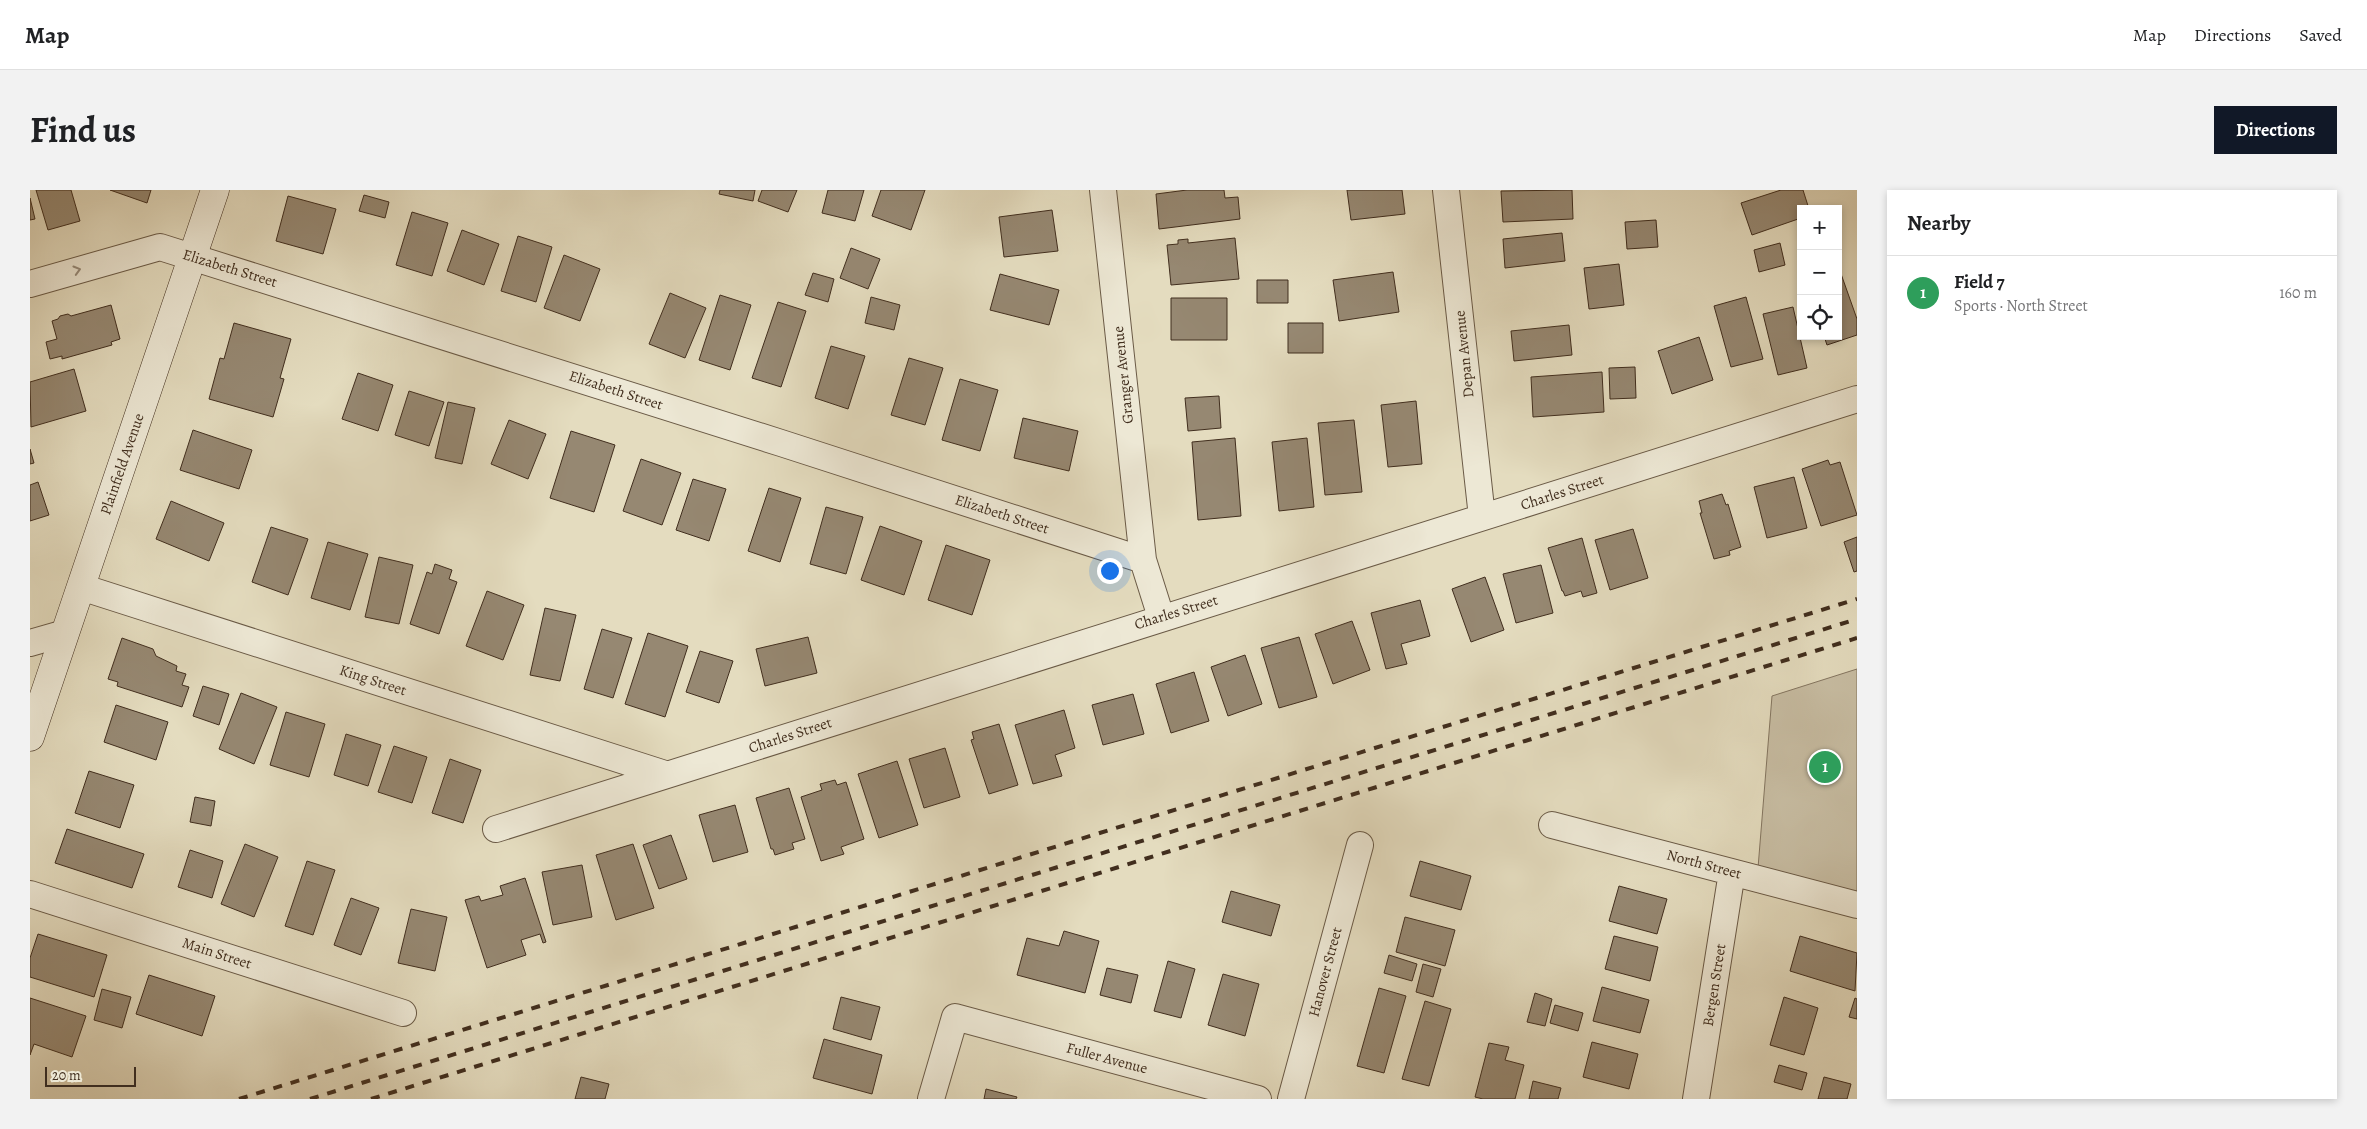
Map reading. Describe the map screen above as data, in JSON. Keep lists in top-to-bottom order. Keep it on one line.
{"streets":{"main road":["Plainfield Avenue"],"street":["Elizabeth Street","Depan Avenue","Granger Avenue","Charles Street","King Street","North Street","Main Street","Hanover Street","Bergen Street","Fuller Avenue"]},"crossings":[["Elizabeth Street","Granger Avenue"],["Elizabeth Street","Plainfield Avenue"],["Depan Avenue","Charles Street"],["Plainfield Avenue","King Street"],["Charles Street","King Street"],["North Street","Bergen Street"]],"scale_bar":"20 m","page":{"header":"Map","nav":["Map","Directions","Saved"],"title":"Find us","buttons":"Directions","heading":"Nearby","map_buttons":["+","−"],"list":[{"mark":"1","name":"Field 7","note":"Sports · North Street","value":"160 m"}],"pins":"1","scale":"20 m"}}
